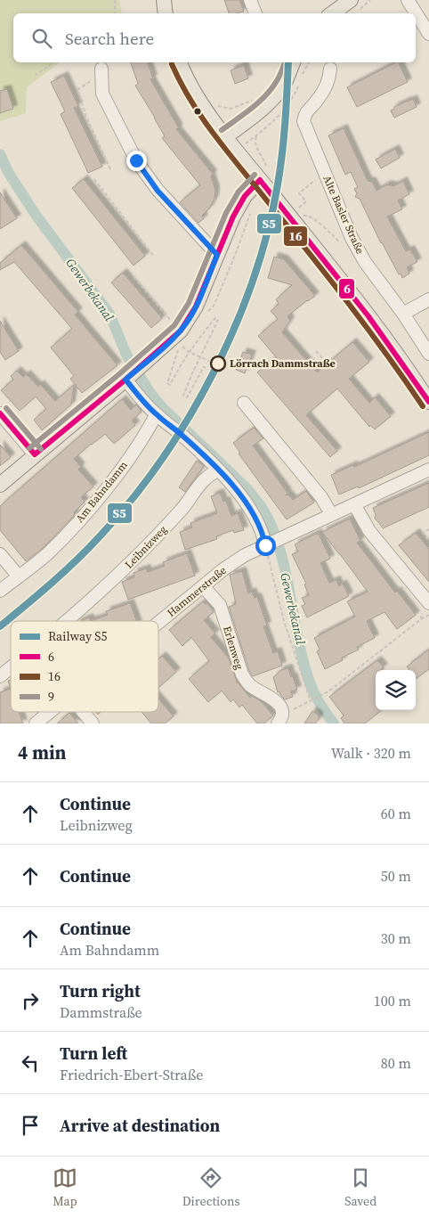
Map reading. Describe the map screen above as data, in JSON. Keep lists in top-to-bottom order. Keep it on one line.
{"streets":{"street":["Alte Basler Straße","Am Bahndamm","Leibnizweg","Hammerstraße","Erlenweg"]},"crossings":[["Hammerstraße","Erlenweg"]],"water":["Gewerbekanal"],"places":["Lörrach Dammstraße"],"lines":["rail line S5","transit line 9","transit line 16","transit line 6"],"legend":["Railway S5","6","16","9"],"page":{"search":"Search here","heading":["4 min","Walk · 320 m"],"list":[["Continue","Leibnizweg","60 m"],["Continue","50 m"],["Continue","Am Bahndamm","30 m"],["Turn right","Dammstraße","100 m"],["Turn left","Friedrich-Ebert-Straße","80 m"],"Arrive at destination"],"nav":["Map","Directions","Saved"]}}
